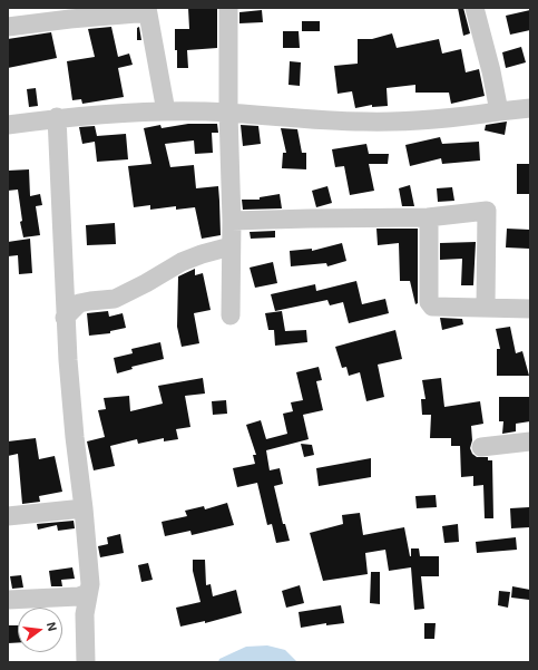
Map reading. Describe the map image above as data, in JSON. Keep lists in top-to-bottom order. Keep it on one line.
{"north":"right"}
